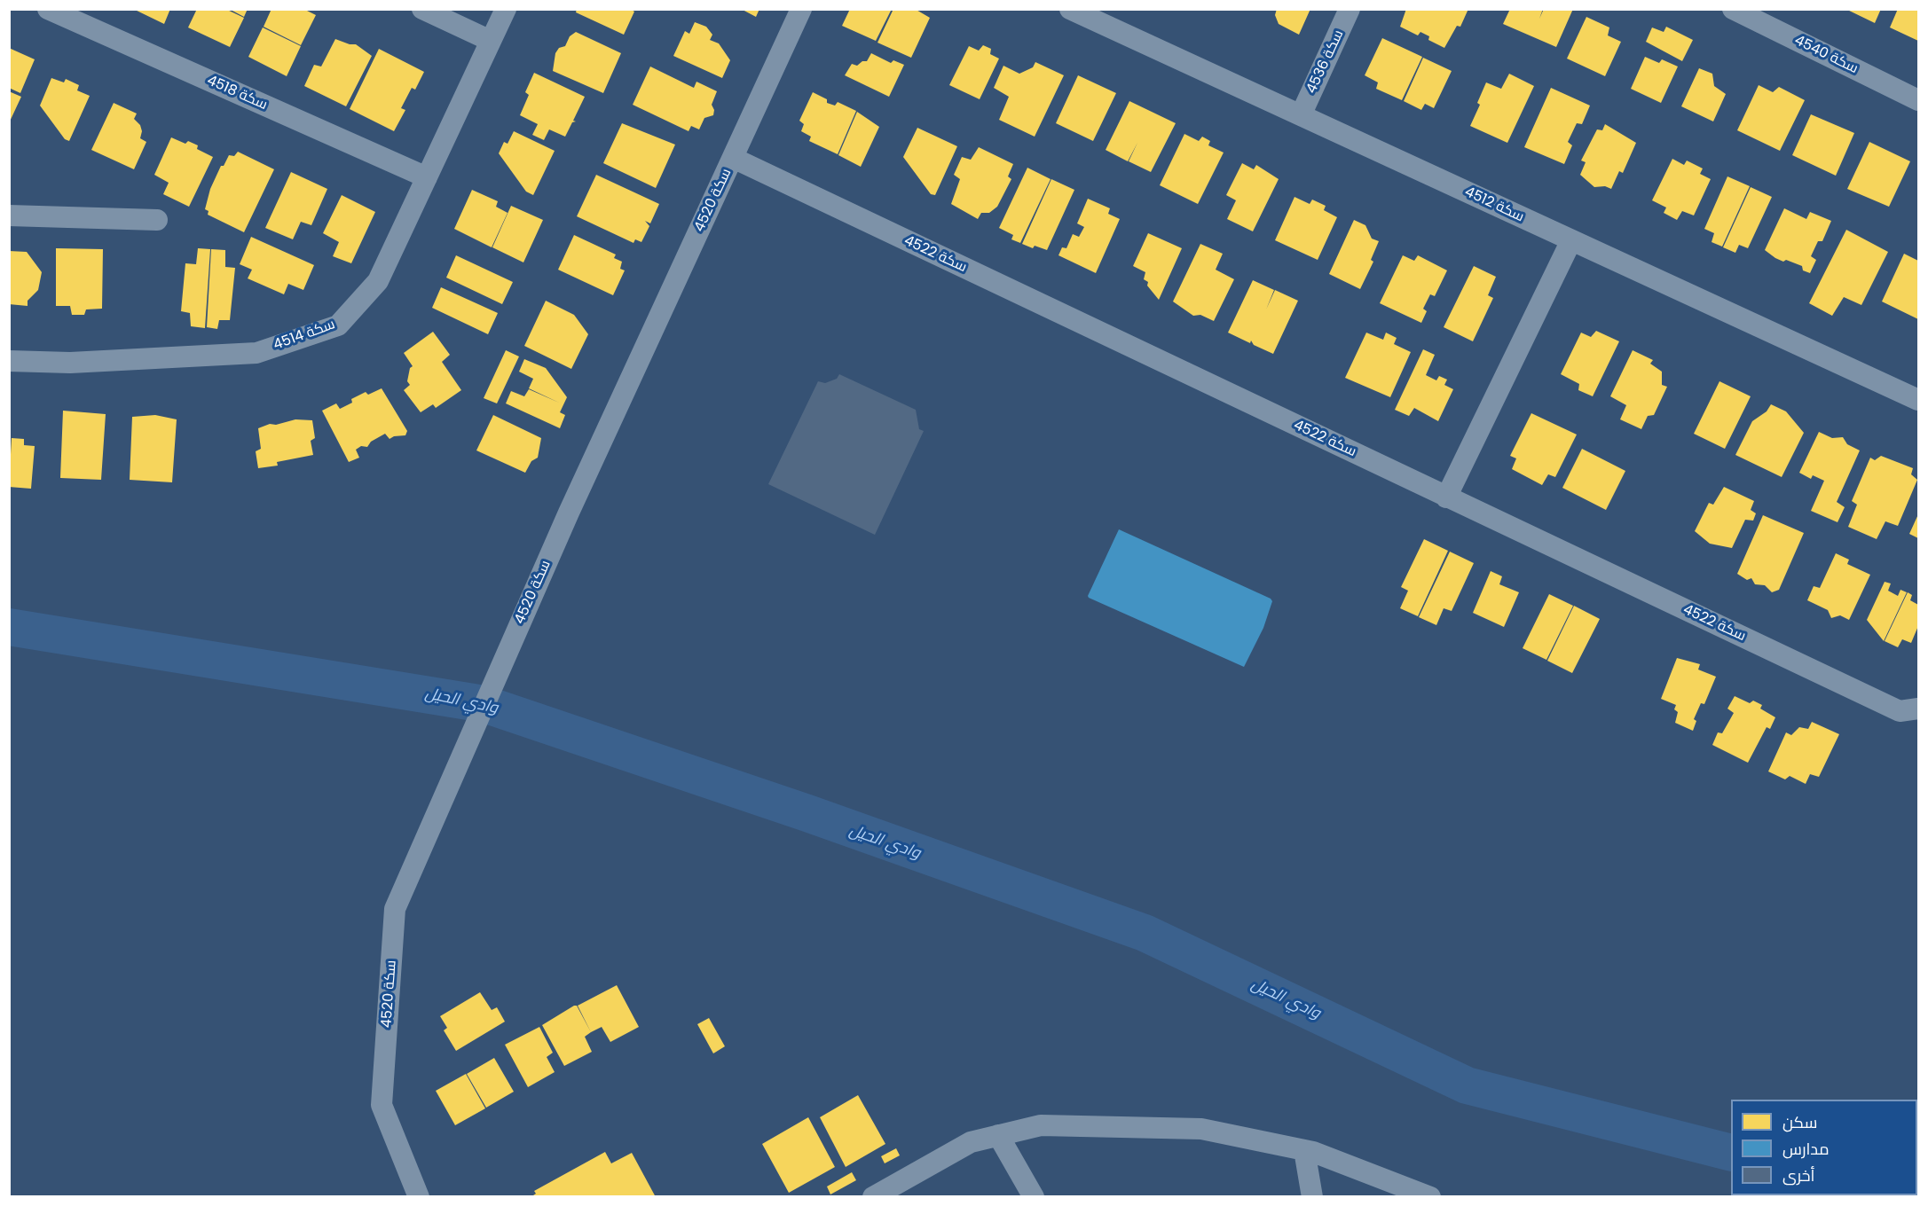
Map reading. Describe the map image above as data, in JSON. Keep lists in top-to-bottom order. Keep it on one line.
{"streets":{"street":["سكة 4540","سكة 4536","سكة 4518","سكة 4520","سكة 4512","سكة 4522","سكة 4514"]},"crossings":[["سكة 4536","سكة 4512"],["سكة 4518","سكة 4514"],["سكة 4520","سكة 4522"]],"water":["وادي الحيل"],"legend":["سكن","مدارس","أخرى"]}
